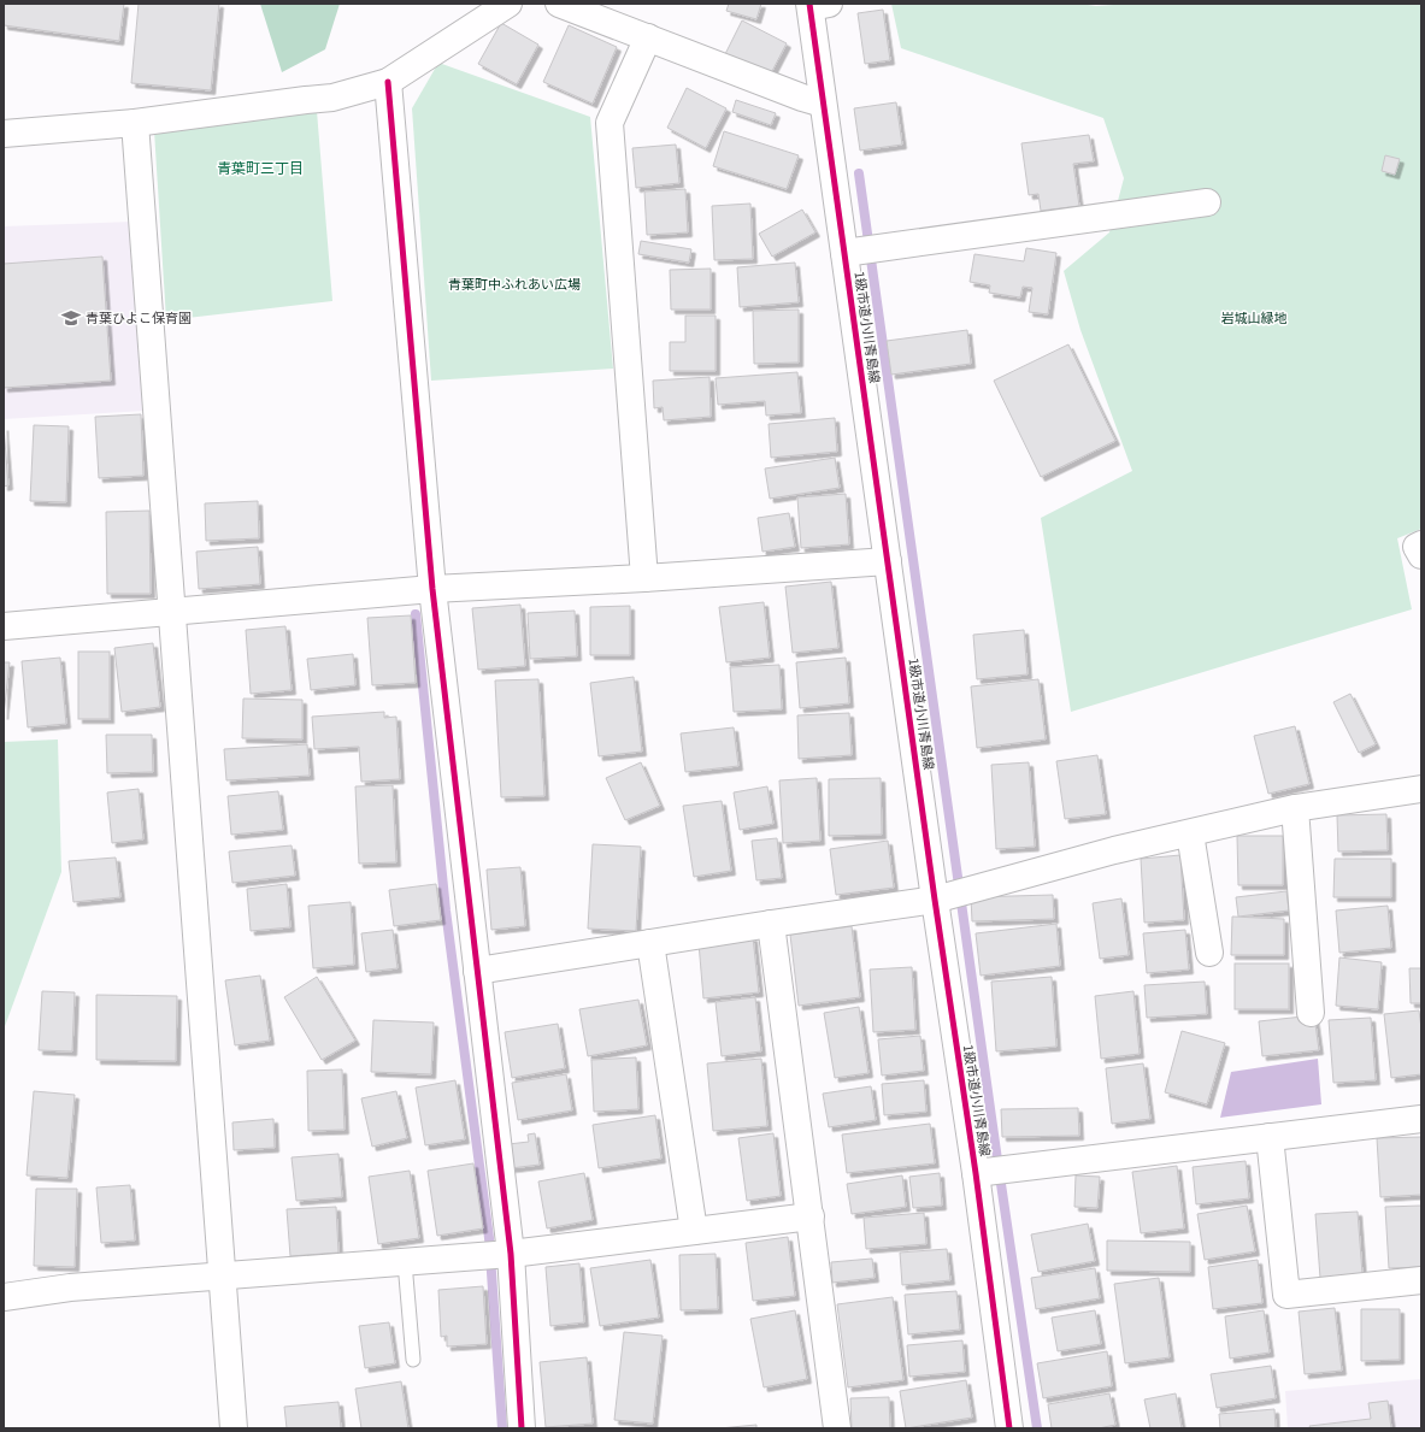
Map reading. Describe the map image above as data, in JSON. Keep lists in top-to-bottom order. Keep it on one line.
{"streets":{"street":["1級市道小川青島線"]},"districts":["青葉町三丁目"],"parks":["青葉町中ふれあい広場","岩城山緑地"],"places":{"school or university":["青葉ひよこ保育園"]}}
